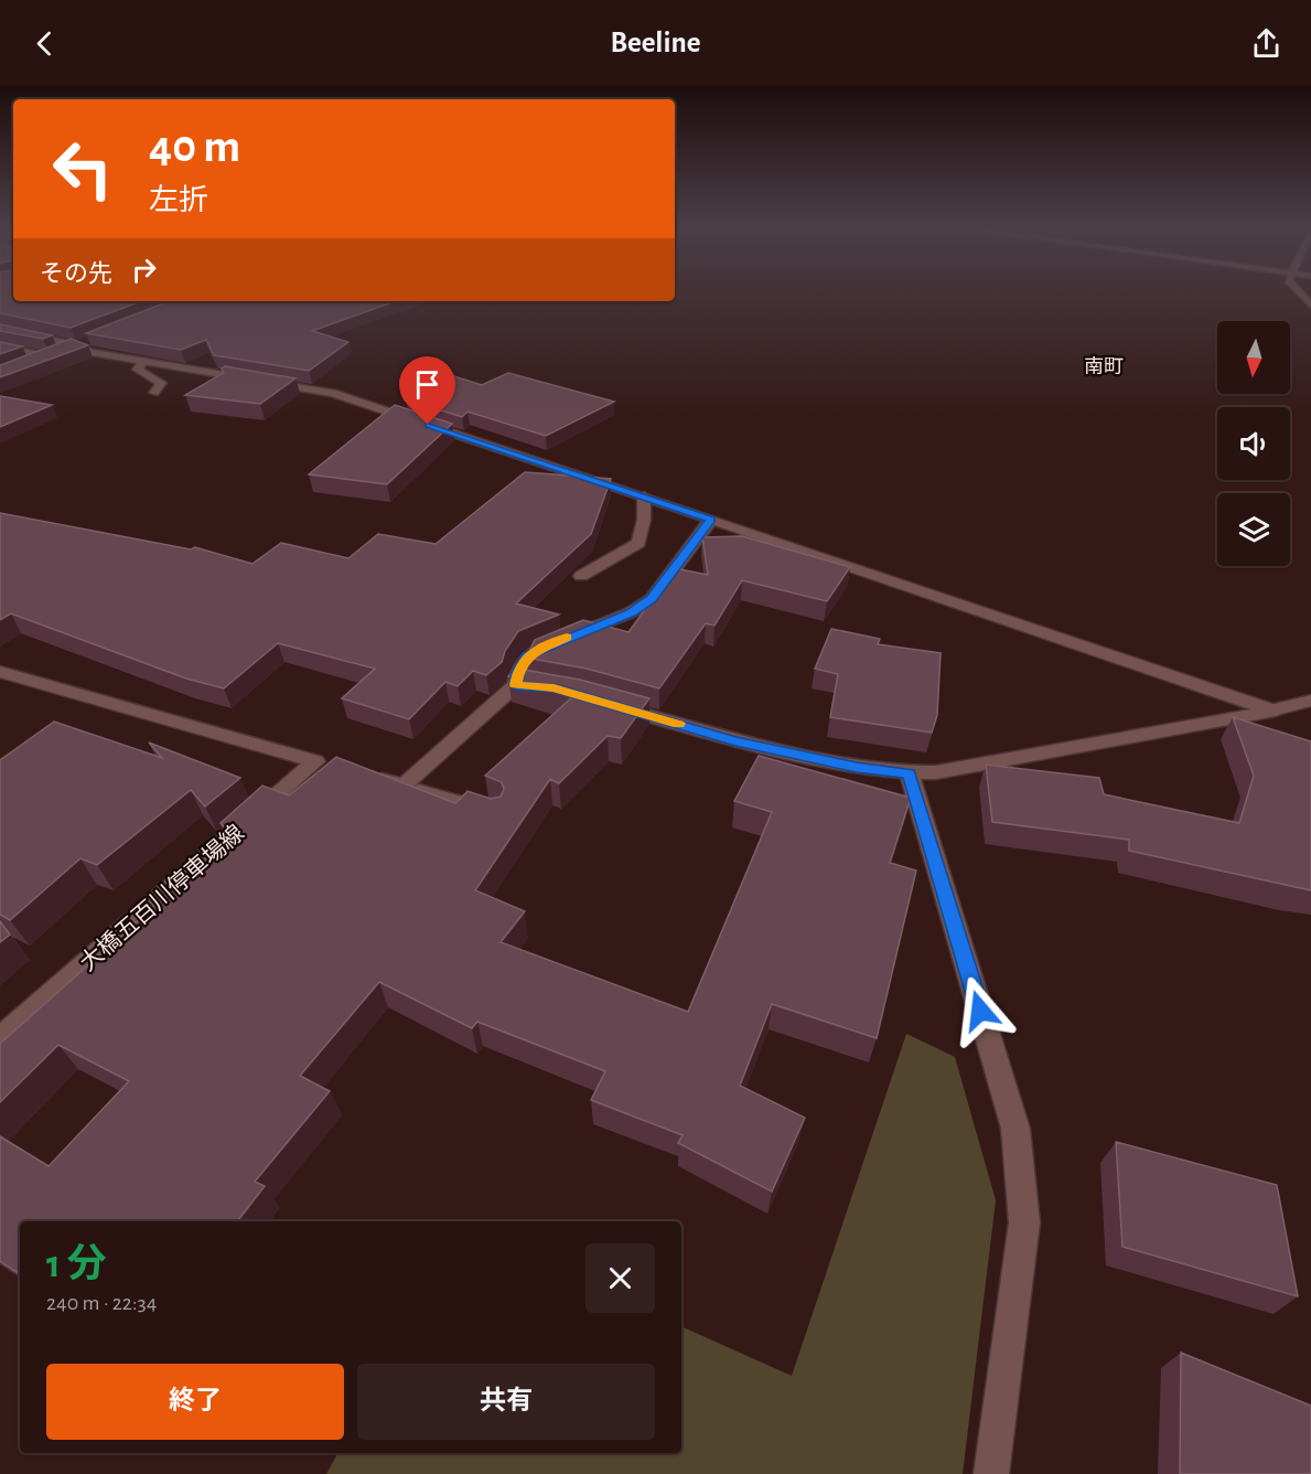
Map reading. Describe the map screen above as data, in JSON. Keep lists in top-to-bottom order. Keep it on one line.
{"streets":{"street":["大橋五百川停車場線"]},"districts":["南町"],"north":"bottom","page":{"header":"Beeline","turn":["40 m","左折"],"then":"その先","heading":["1 分","240 m · 22:34"],"buttons":["終了","共有"]}}
